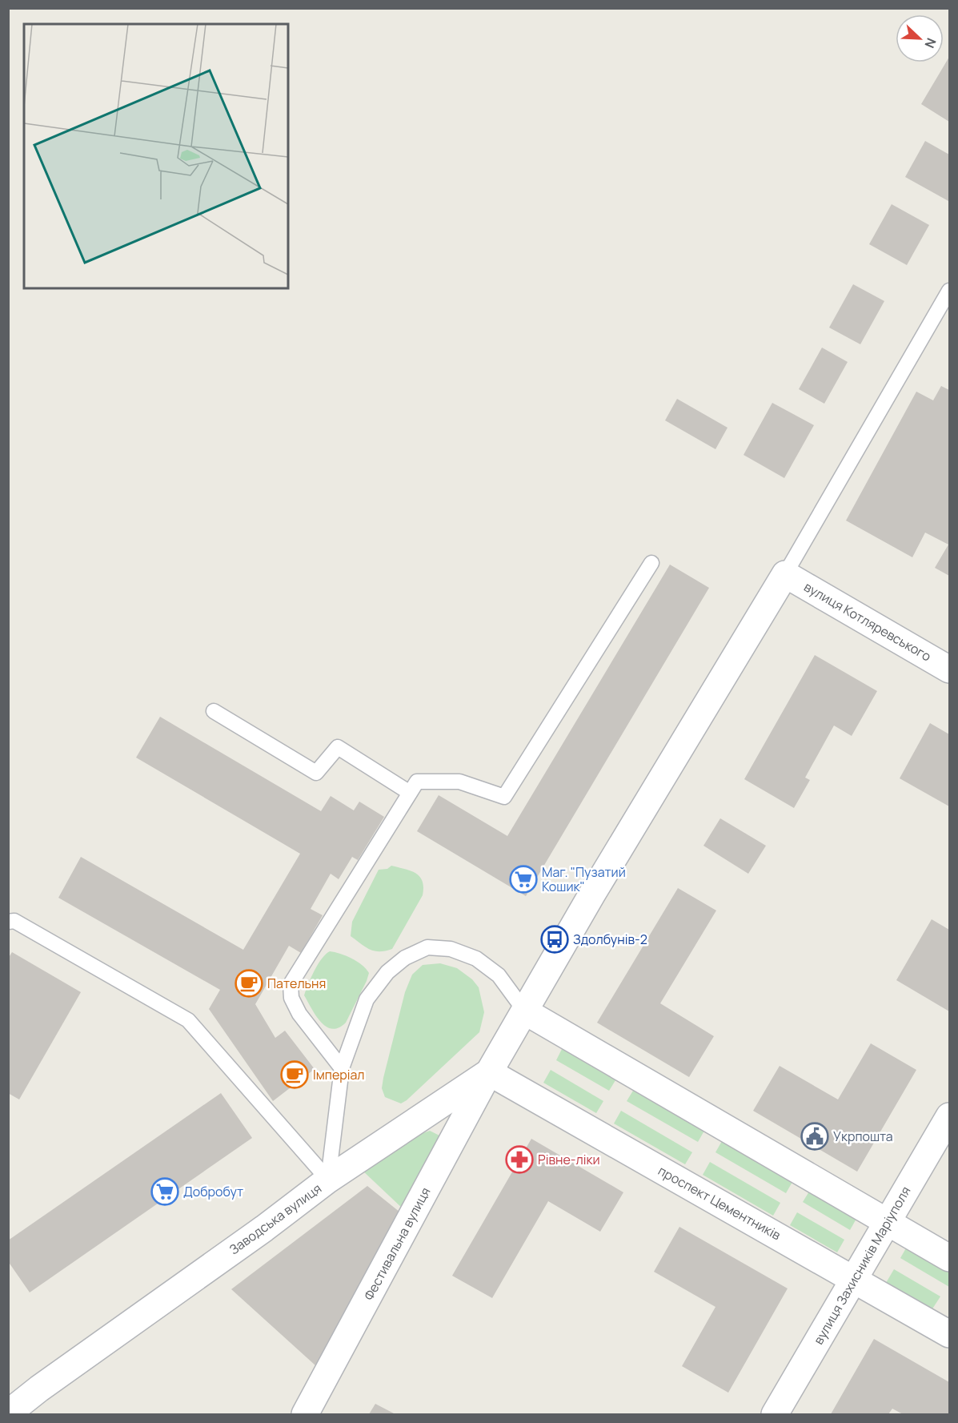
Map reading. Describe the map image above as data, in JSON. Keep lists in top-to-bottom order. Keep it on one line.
{"streets":{"street":["вулиця Котляревського","проспект Цементників","Заводська вулиця","Фестивальна вулиця","вулиця Захисників Маріуполя"]},"crossings":[["вулиця Котляревського","Заводська вулиця"],["проспект Цементників","Заводська вулиця"],["проспект Цементників","Фестивальна вулиця"],["проспект Цементників","вулиця Захисників Маріуполя"],["Заводська вулиця","Фестивальна вулиця"]],"places":{"supermarket":["Маг. \"Пузатий Кошик\"","Добробут"],"bus stop":["Здолбунів-2"],"cafe":["Пательня","Імперіал"],"public building":["Укрпошта"],"pharmacy":["Рівне-ліки"]},"north":"bottom right"}
